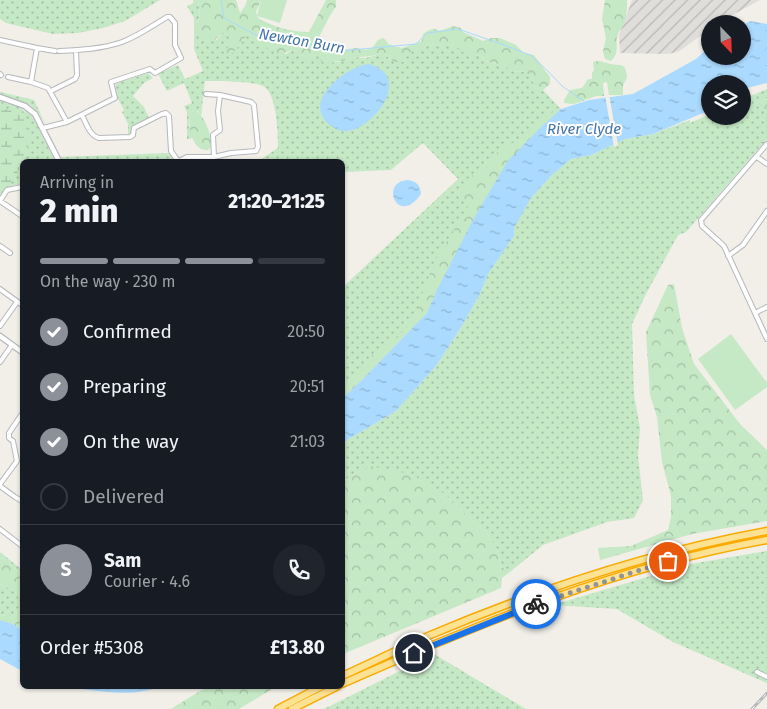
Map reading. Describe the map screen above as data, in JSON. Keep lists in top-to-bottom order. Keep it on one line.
{"water":["Newton Burn","River Clyde"],"north":"bottom right","page":{"heading":["2 min","Arriving in","21:20–21:25"],"panel":["Sam","Courier · 4.6","Order #5308","£13.80"],"bar":"On the way · 230 m","list":[["Confirmed","20:50"],["Preparing","20:51"],["On the way","21:03"],"Delivered"],"round":"S"}}
